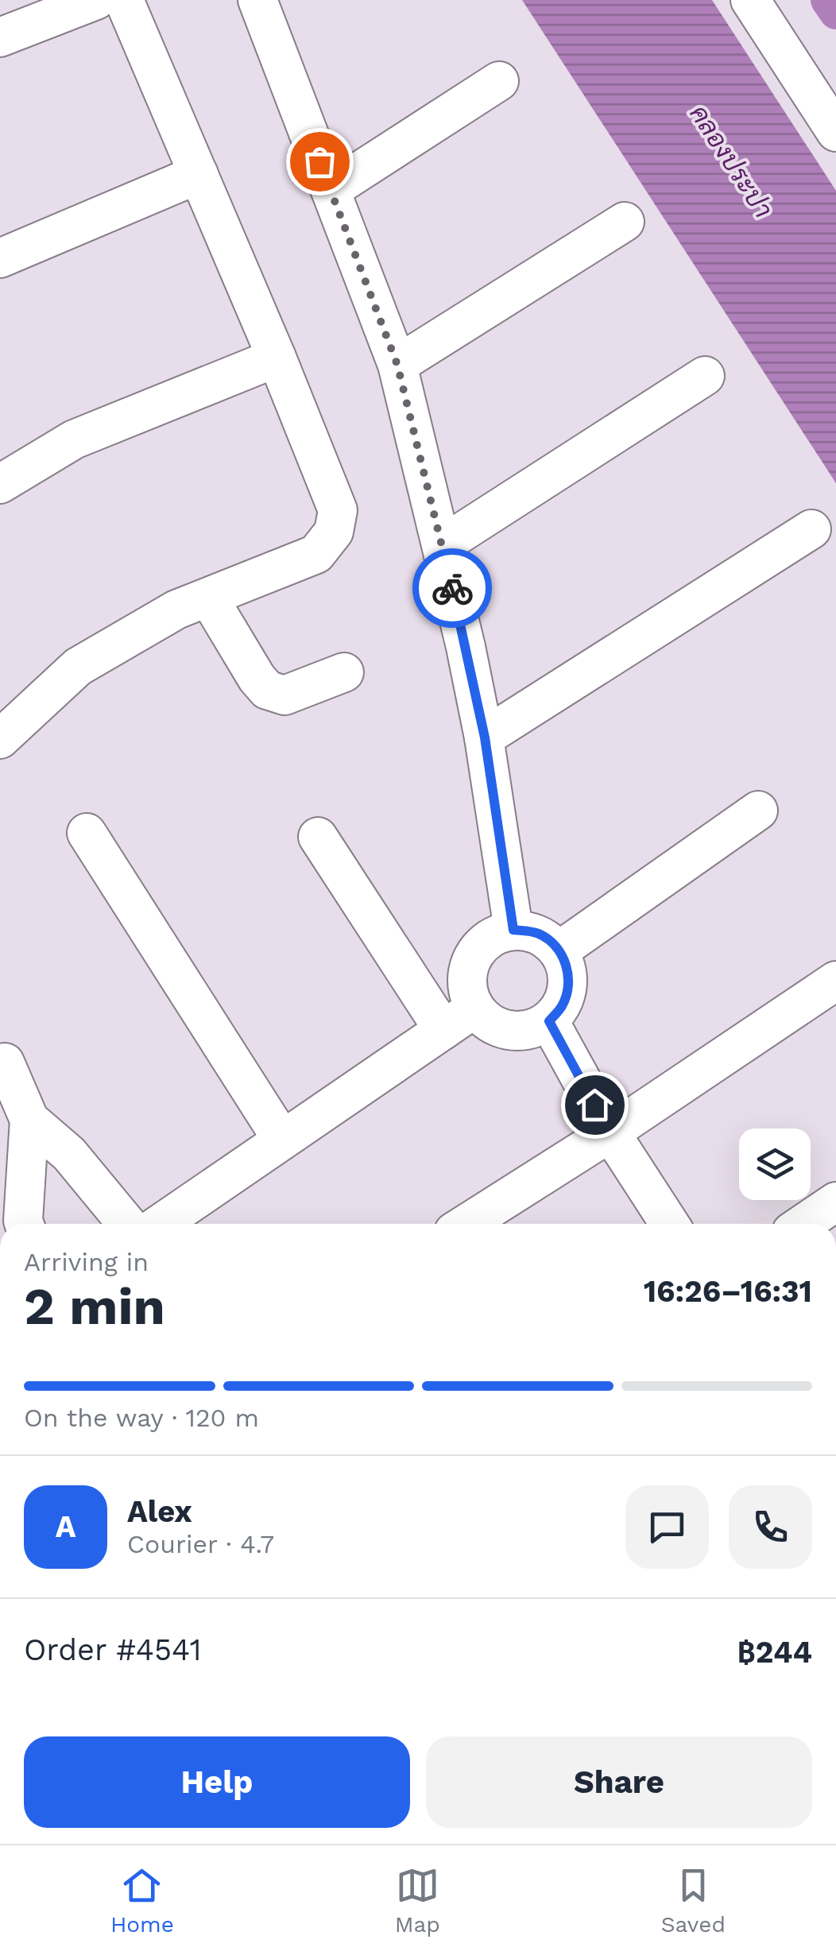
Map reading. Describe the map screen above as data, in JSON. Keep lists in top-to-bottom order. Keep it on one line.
{"water":["คลองประปา"],"page":{"heading":["2 min","Arriving in","16:26–16:31"],"panel":["Alex","Courier · 4.7","Order #4541","฿244"],"bar":"On the way · 120 m","round":"A","buttons":["Help","Share"],"tabs":["Home","Map","Saved"]}}
